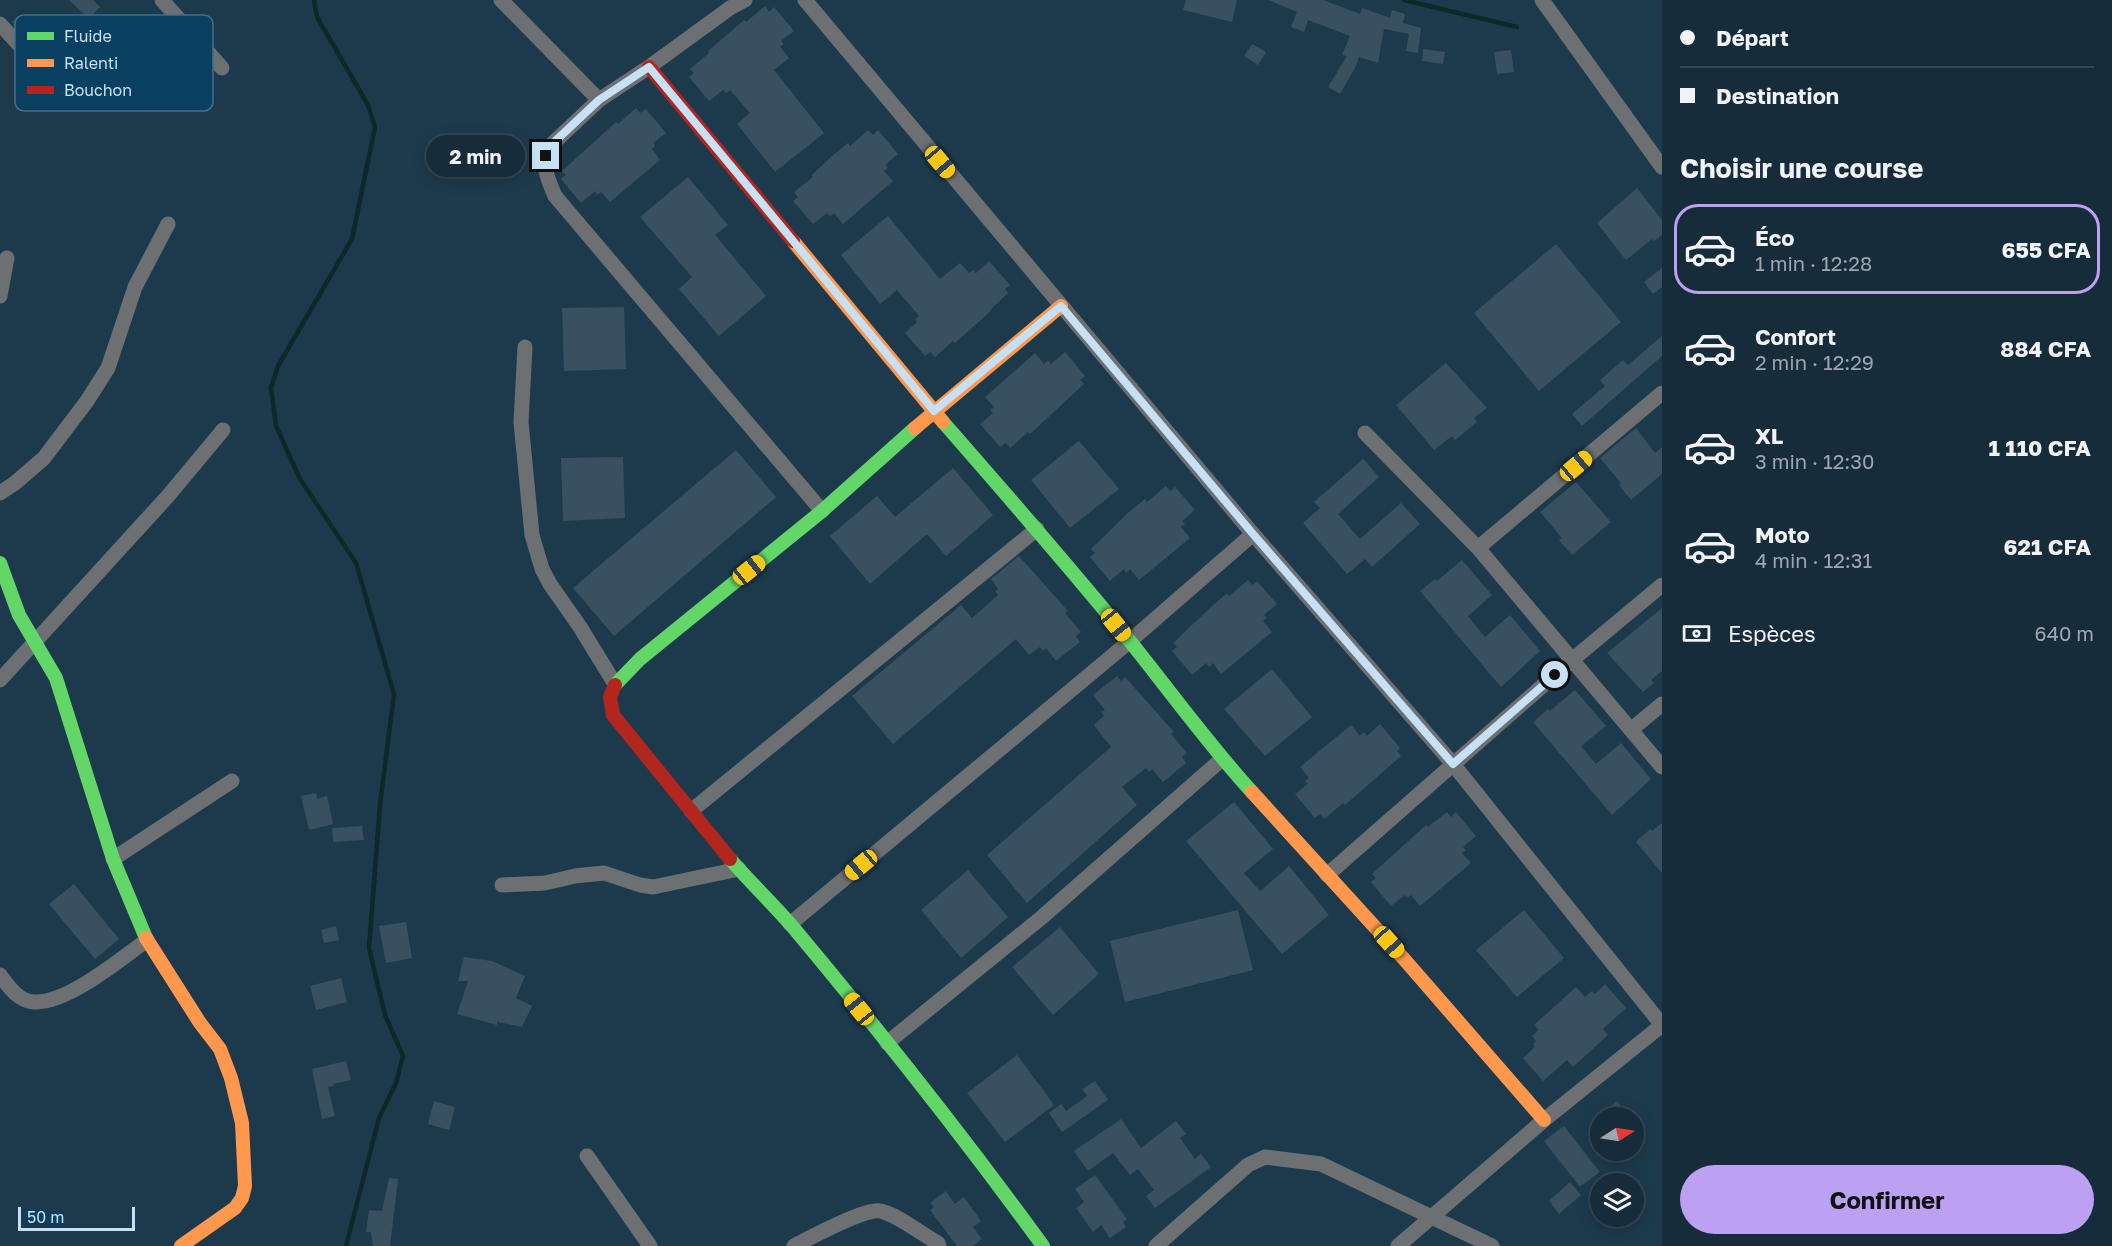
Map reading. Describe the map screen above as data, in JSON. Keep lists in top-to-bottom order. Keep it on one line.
{"legend":["Fluide","Ralenti","Bouchon"],"scale_bar":"50 m","north":"right","page":{"banner":["Départ","Destination"],"heading":"Choisir une course","bubble":"2 min","list":[{"name":"Éco","note":"1 min · 12:28","value":"655 CFA"},{"name":"Confort","note":"2 min · 12:29","value":"884 CFA"},{"name":"XL","note":"3 min · 12:30","value":"1 110 CFA"},{"name":"Moto","note":"4 min · 12:31","value":"621 CFA"}],"pay":["Espèces","640 m"],"buttons":"Confirmer","scale":"50 m"}}
